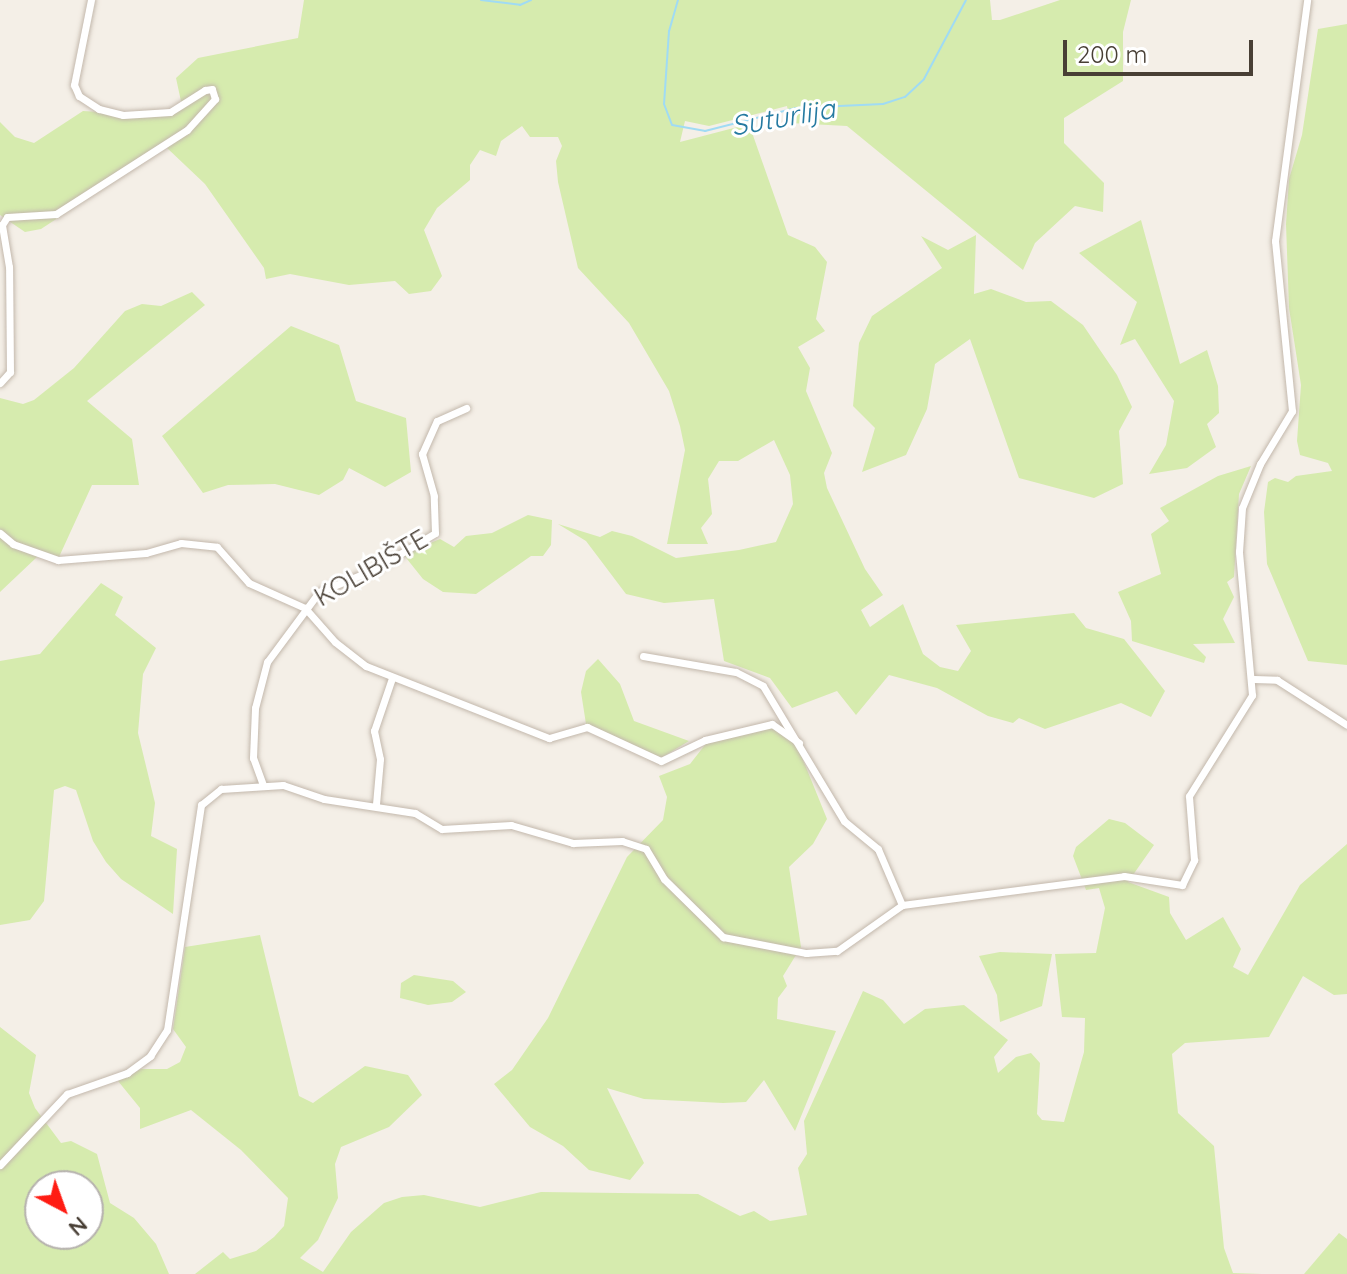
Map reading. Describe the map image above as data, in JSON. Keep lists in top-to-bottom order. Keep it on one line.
{"streets":{"street":["KOLIBIŠTE"]},"water":["Suturlija"],"scale_bar":"200 m","north":"bottom right"}
